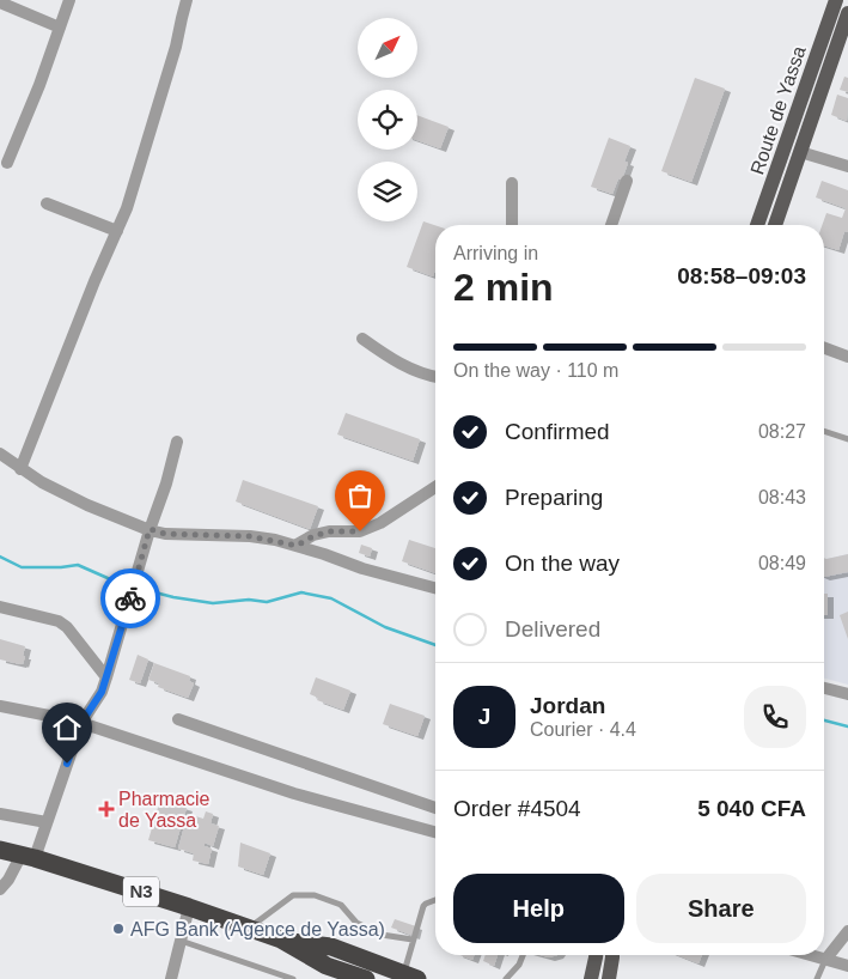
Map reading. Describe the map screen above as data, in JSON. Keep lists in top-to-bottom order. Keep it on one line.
{"streets":{"highway":["N3"],"main road":["Route de Yassa"]},"places":{"health":["Pharmacie de Yassa"],"other":["AFG Bank (Agence de Yassa)"]},"north":"top right","page":{"heading":["2 min","Arriving in","08:58–09:03"],"panel":["Jordan","Courier · 4.4","Order #4504","5 040 CFA"],"bar":"On the way · 110 m","list":[["Confirmed","08:27"],["Preparing","08:43"],["On the way","08:49"],"Delivered"],"round":"J","buttons":["Help","Share"]}}
